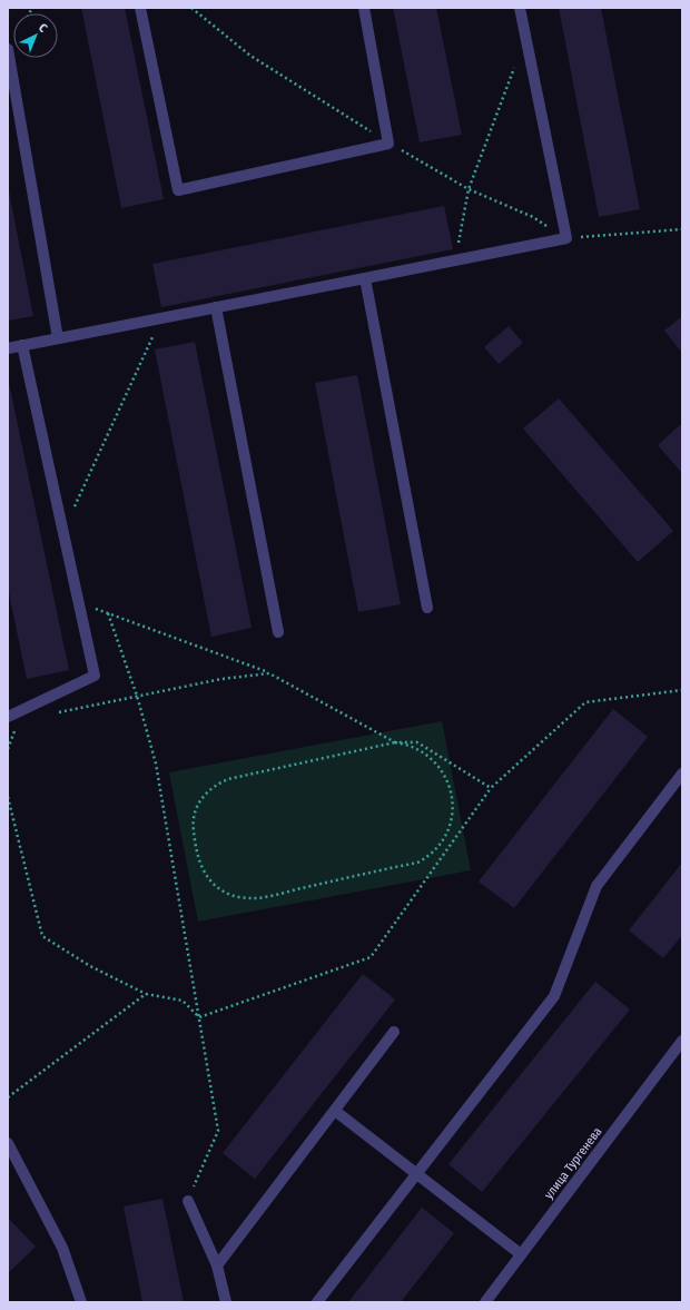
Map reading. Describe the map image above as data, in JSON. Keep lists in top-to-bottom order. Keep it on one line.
{"streets":{"street":["улица Тургенева"]},"north":"top right"}
